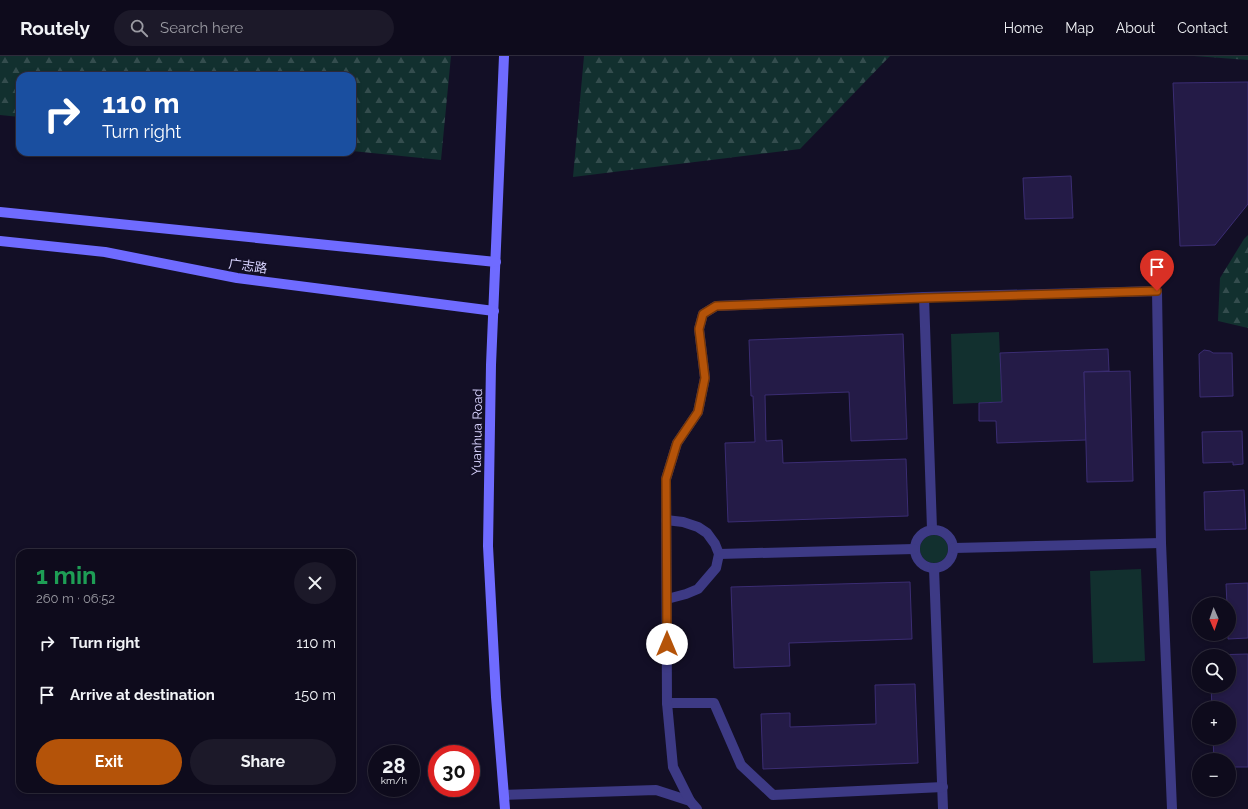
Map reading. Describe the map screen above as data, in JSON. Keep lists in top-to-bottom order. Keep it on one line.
{"streets":{"street":["广志路","Yuanhua Road"]},"crossings":[["广志路","Yuanhua Road"]],"north":"bottom","page":{"header":"Routely","search":"Search here","nav":["Home","Map","About","Contact"],"turn":["110 m","Turn right"],"heading":["1 min","260 m · 06:52"],"map_buttons":["+","−"],"list":[{"name":"Turn right","value":"110 m"},{"name":"Arrive at destination","value":"150 m"}],"buttons":["Exit","Share"],"speed":"28 km/h","limit":"30"}}
